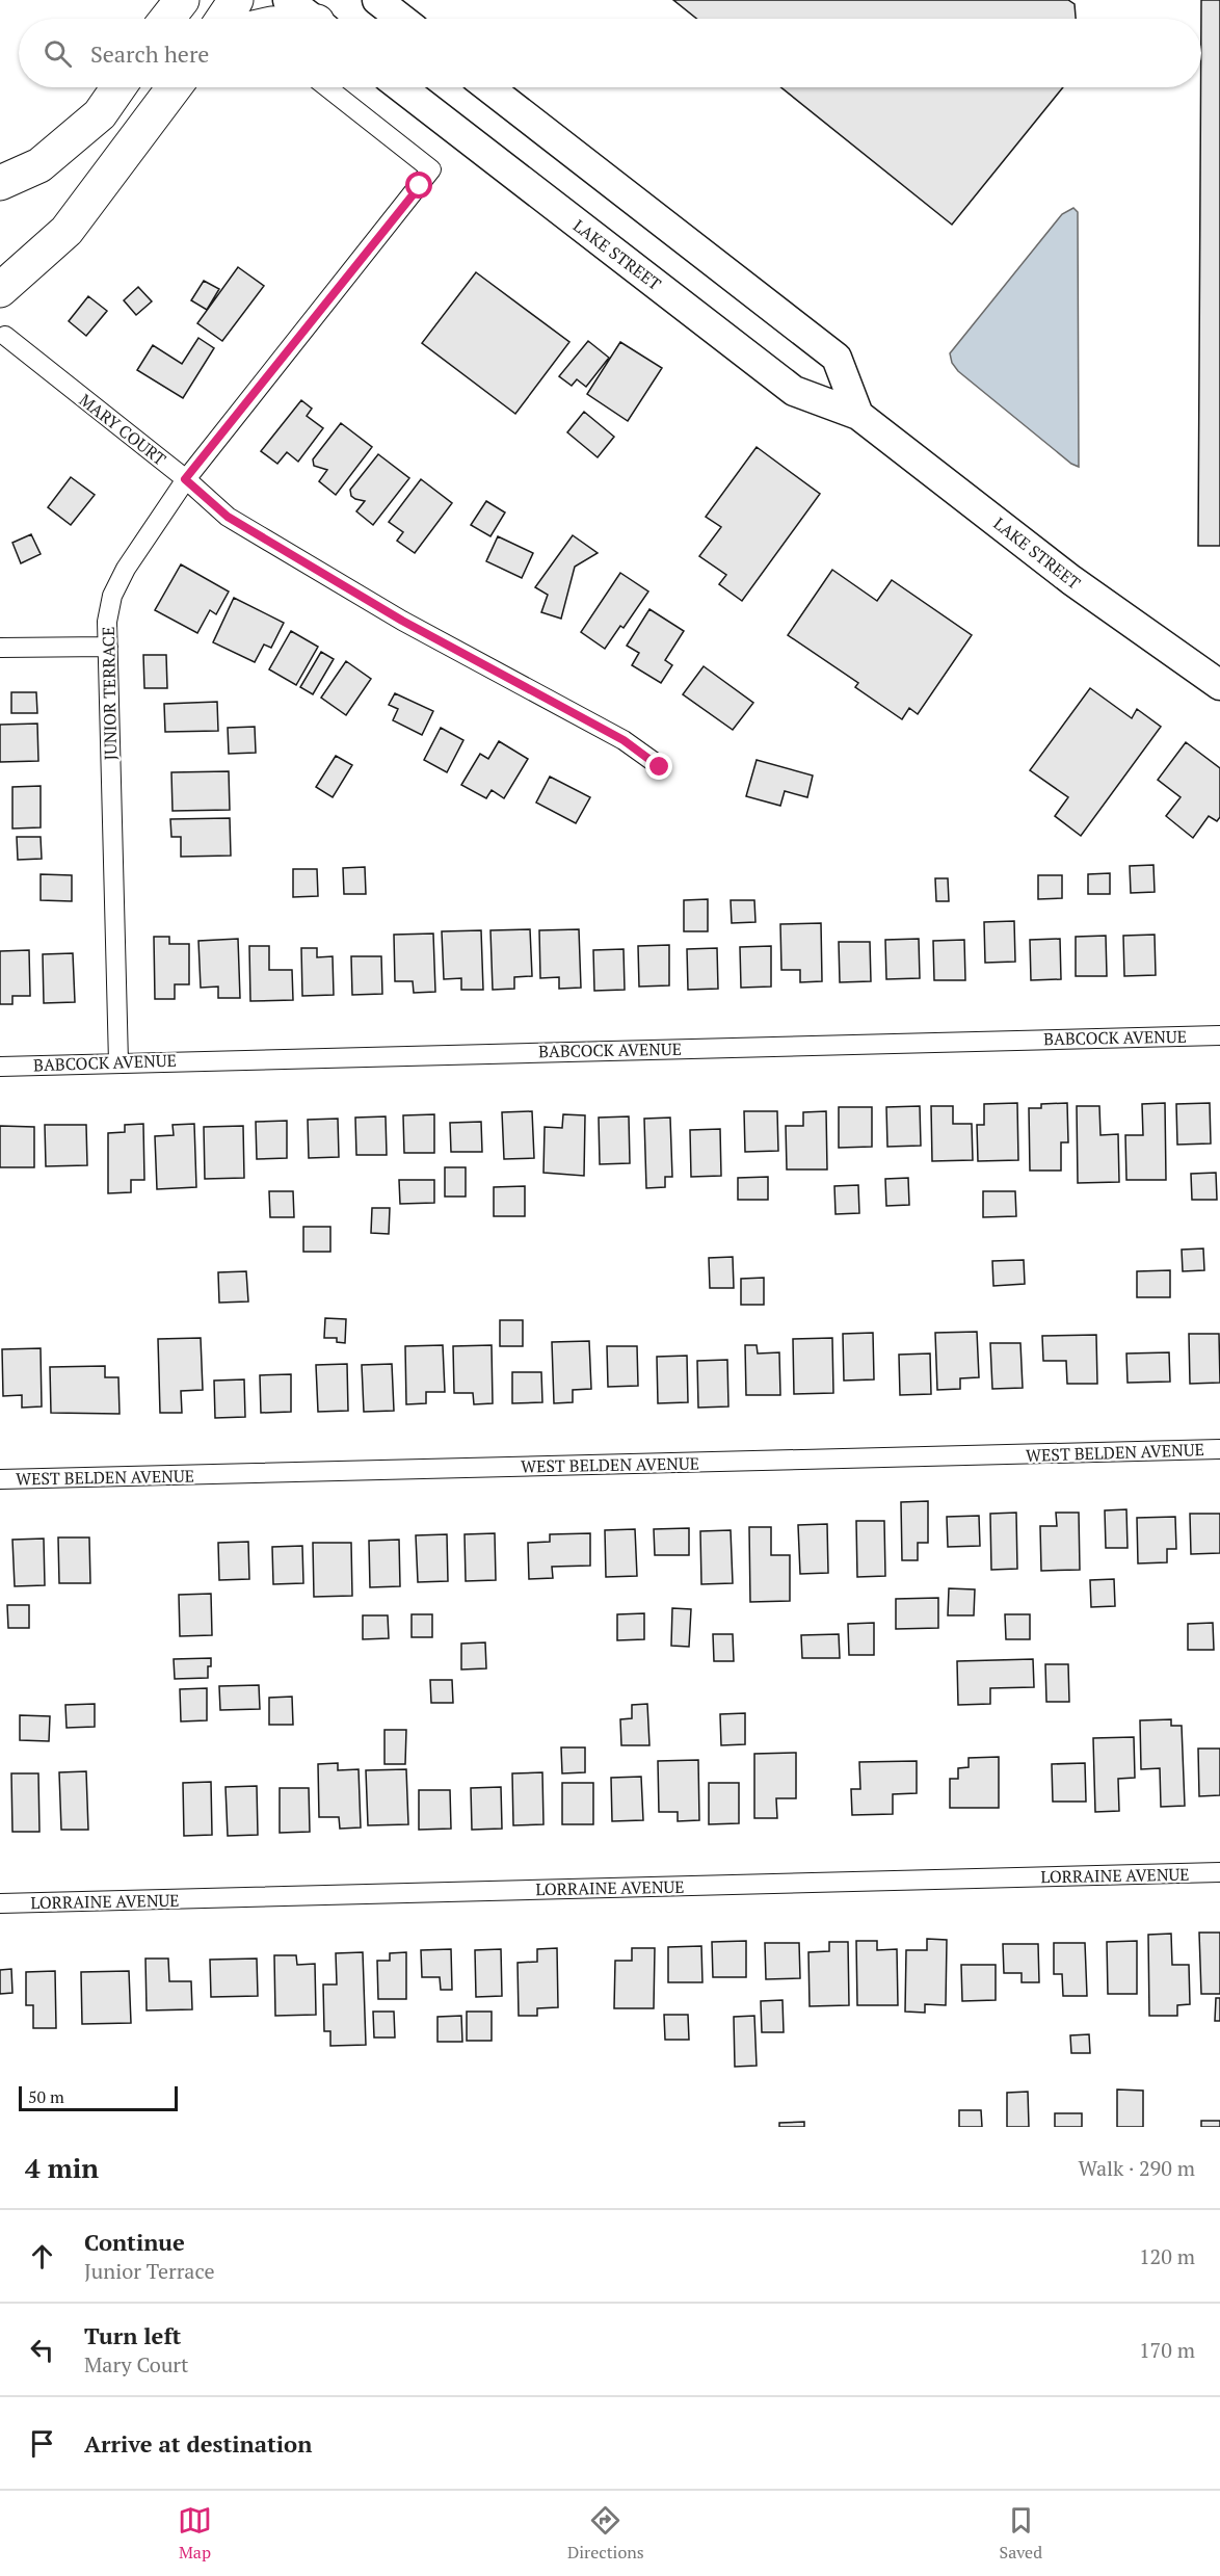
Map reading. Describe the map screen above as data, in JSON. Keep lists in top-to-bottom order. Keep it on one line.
{"streets":{"main road":["LAKE STREET"],"street":["MARY COURT","JUNIOR TERRACE","BABCOCK AVENUE","WEST BELDEN AVENUE","LORRAINE AVENUE"]},"crossings":[["MARY COURT","JUNIOR TERRACE"],["JUNIOR TERRACE","BABCOCK AVENUE"]],"scale_bar":"50 m","page":{"search":"Search here","scale":"50 m","heading":["4 min","Walk · 290 m"],"list":[["Continue","Junior Terrace","120 m"],["Turn left","Mary Court","170 m"],"Arrive at destination"],"nav":["Map","Directions","Saved"]}}
